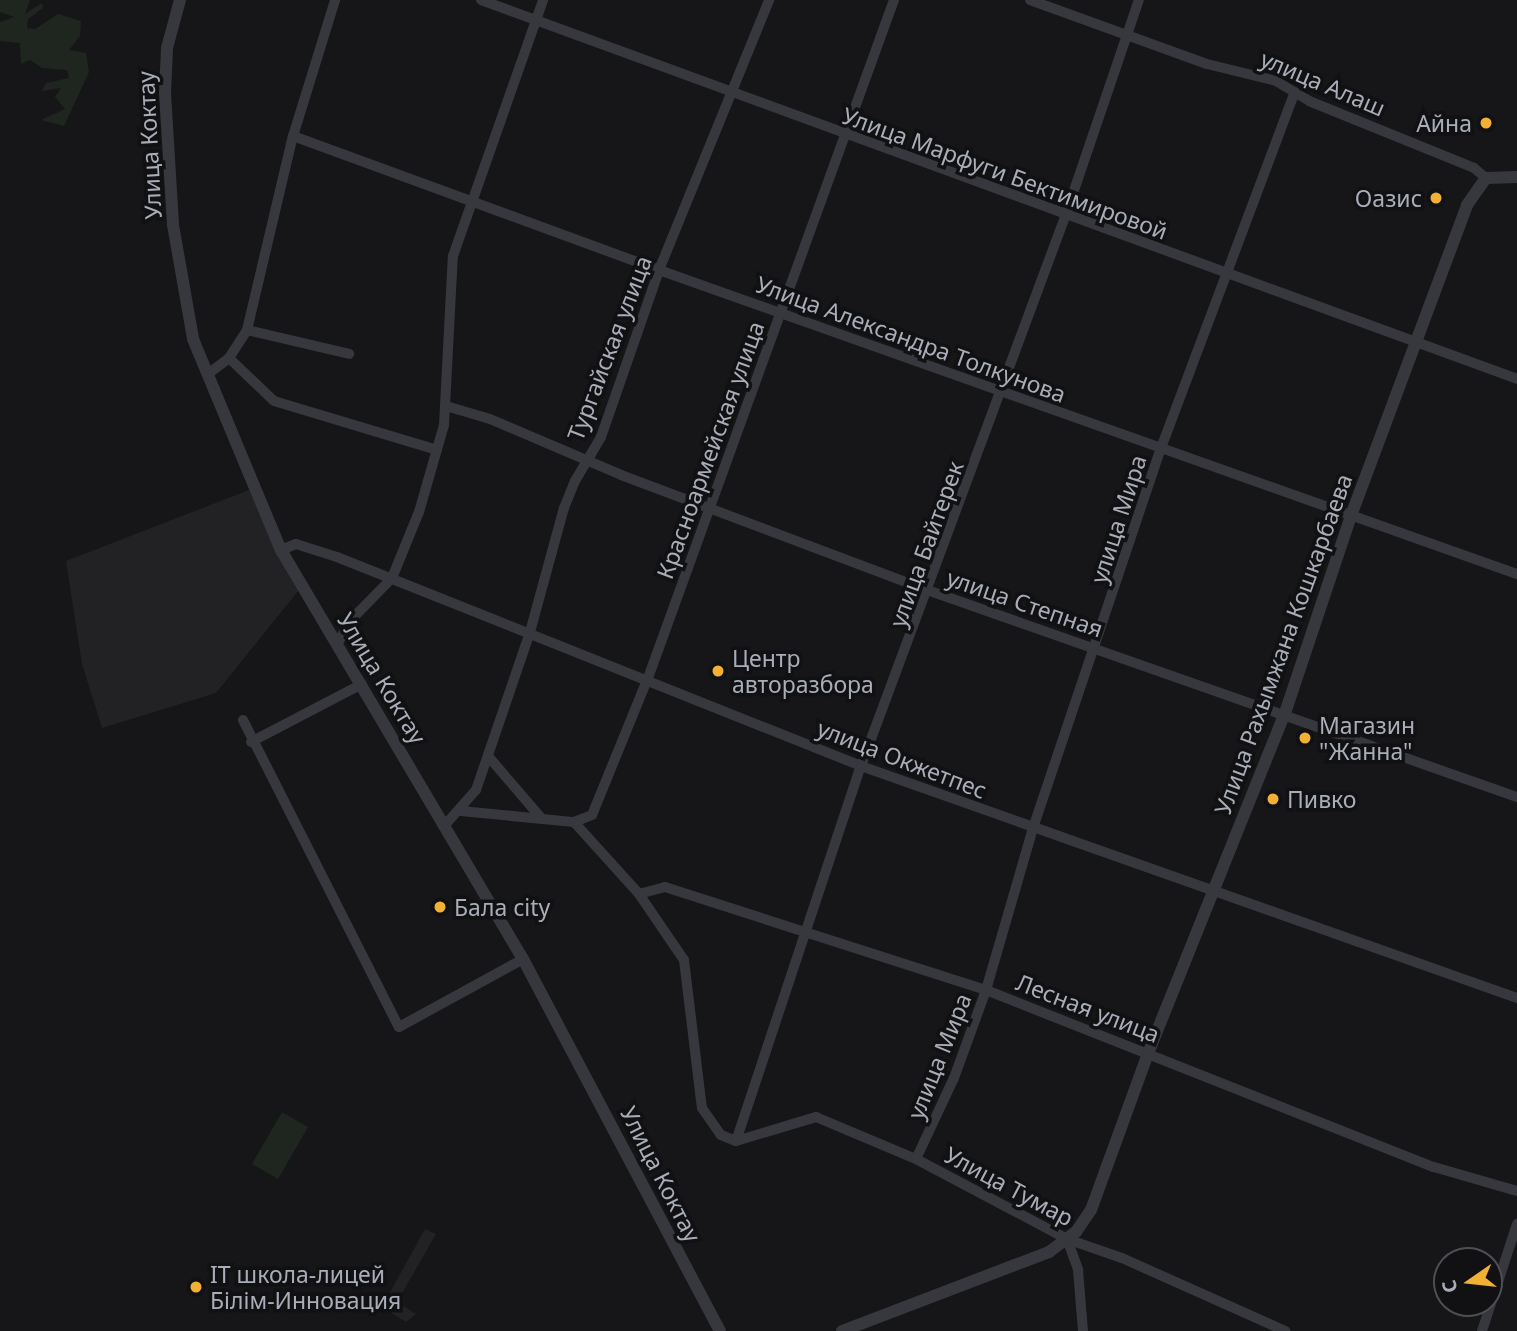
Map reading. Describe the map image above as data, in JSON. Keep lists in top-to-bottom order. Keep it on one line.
{"streets":{"street":["улица Алаш","Улица Коктау","Улица Марфуги Бектимировой","Улица Александра Толкунова","Тургайская улица","Красноармейская улица","улица Мира","улица Байтерек","улица Степная","Улица Рахымжана Кошкарбаева","улица Окжетпес","Лесная улица","Улица Тумар"]},"crossings":[["улица Алаш","улица Мира"],["улица Алаш","улица Байтерек"],["улица Алаш","Улица Рахымжана Кошкарбаева"],["Улица Коктау","Тургайская улица"],["Улица Коктау","улица Окжетпес"],["Улица Марфуги Бектимировой","Тургайская улица"],["Улица Марфуги Бектимировой","Красноармейская улица"],["Улица Марфуги Бектимировой","улица Мира"],["Улица Марфуги Бектимировой","улица Байтерек"],["Улица Марфуги Бектимировой","Улица Рахымжана Кошкарбаева"],["Улица Александра Толкунова","Тургайская улица"],["Улица Александра Толкунова","Красноармейская улица"],["Улица Александра Толкунова","улица Мира"],["Улица Александра Толкунова","улица Байтерек"],["Улица Александра Толкунова","Улица Рахымжана Кошкарбаева"],["Тургайская улица","улица Степная"],["Тургайская улица","улица Окжетпес"],["Красноармейская улица","улица Степная"],["Красноармейская улица","улица Окжетпес"],["улица Мира","улица Степная"],["улица Мира","улица Окжетпес"],["улица Мира","Лесная улица"],["улица Мира","Улица Тумар"],["улица Байтерек","улица Степная"],["улица Байтерек","улица Окжетпес"],["улица Байтерек","Лесная улица"],["улица Байтерек","Улица Тумар"],["улица Степная","Улица Рахымжана Кошкарбаева"],["Улица Рахымжана Кошкарбаева","улица Окжетпес"],["Улица Рахымжана Кошкарбаева","Лесная улица"],["Улица Рахымжана Кошкарбаева","Улица Тумар"]],"places":["Айна","Оазис","Центр авторазбора","Магазин \"Жанна\"","Пивко","Бала city","IT школа-лицей Білім-Инновация"],"north":"left"}
